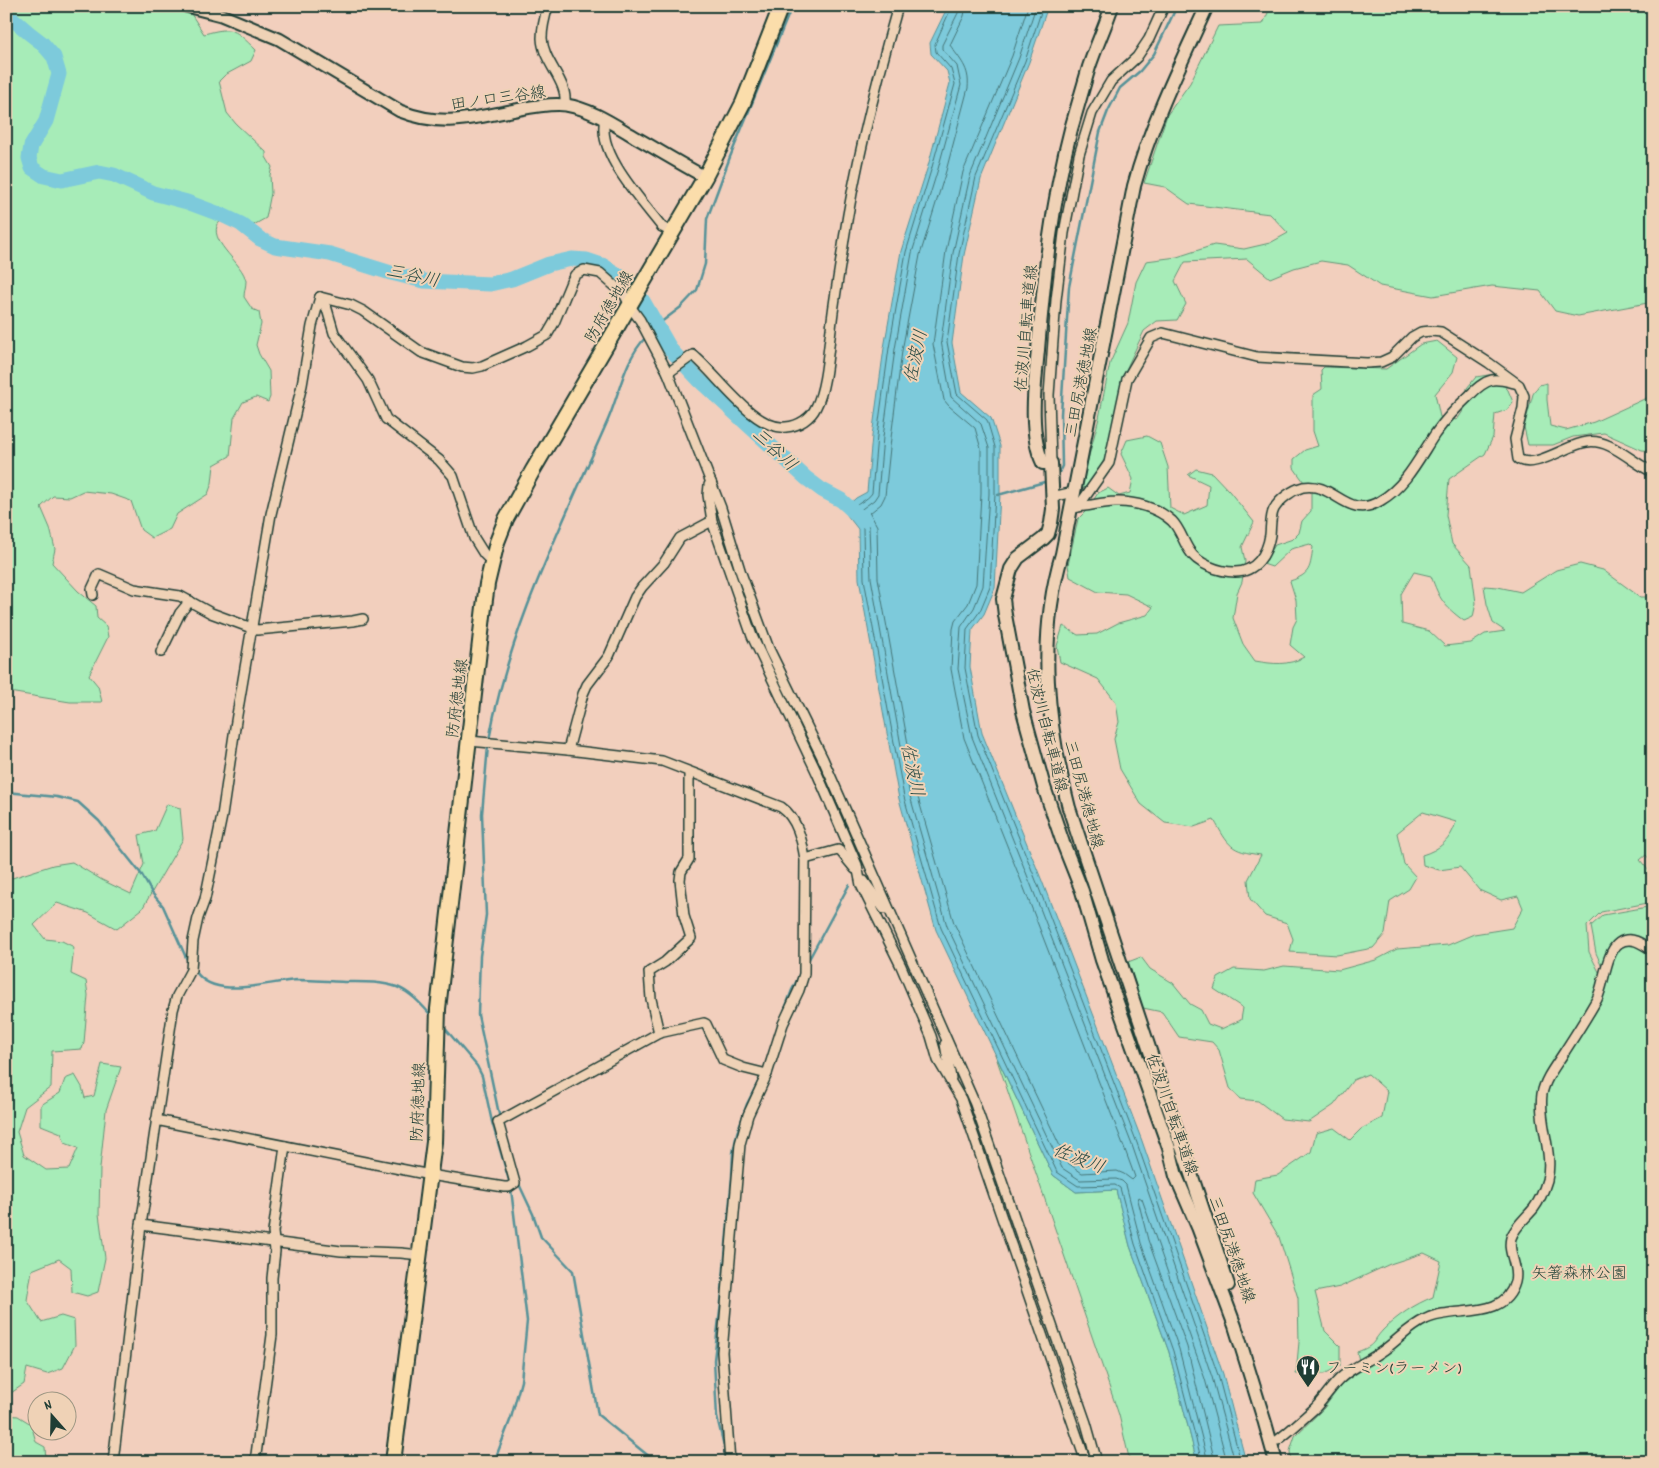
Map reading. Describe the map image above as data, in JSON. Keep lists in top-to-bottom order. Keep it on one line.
{"streets":{"main road":["防府徳地線","佐波川自転車道線","三田尻港徳地線"],"street":["田ノ口三谷線"]},"crossings":[["田ノ口三谷線","防府徳地線"]],"water":["三谷川","佐波川"],"parks":["矢箸森林公園"],"places":{"restaurant":["フーミン(ラーメン)"]},"north":"top"}
